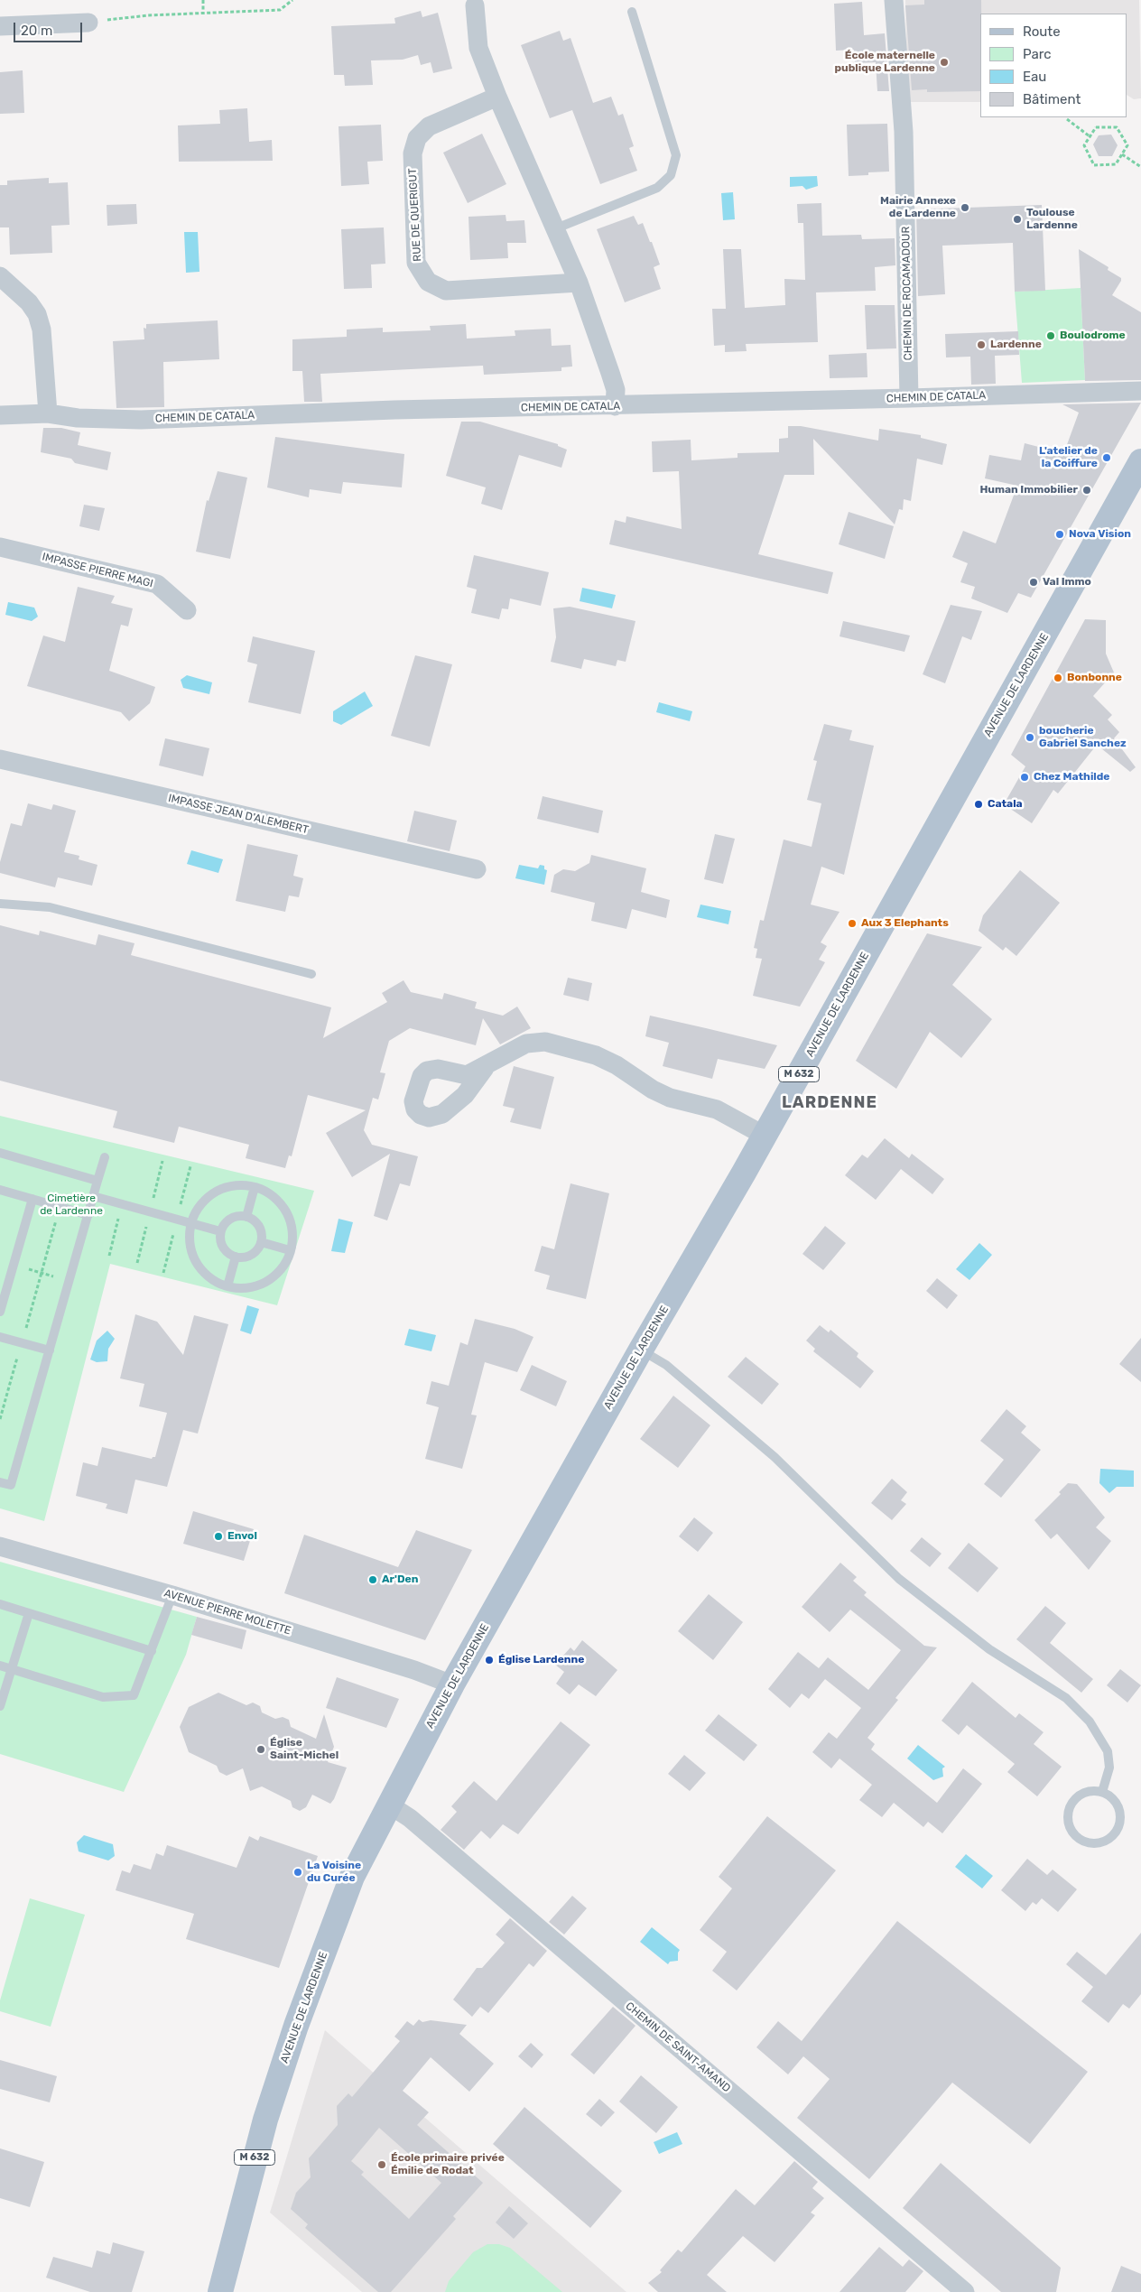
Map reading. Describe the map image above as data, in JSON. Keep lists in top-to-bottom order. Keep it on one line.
{"streets":{"main road":["AVENUE DE LARDENNE","M 632"],"street":["RUE DE QUERIGUT","CHEMIN DE ROCAMADOUR","CHEMIN DE CATALA","IMPASSE PIERRE MAGI","IMPASSE JEAN D'ALEMBERT","AVENUE PIERRE MOLETTE","CHEMIN DE SAINT-AMAND"]},"crossings":[["CHEMIN DE ROCAMADOUR","CHEMIN DE CATALA"],["AVENUE DE LARDENNE","AVENUE PIERRE MOLETTE"],["AVENUE DE LARDENNE","CHEMIN DE SAINT-AMAND"]],"districts":["LARDENNE"],"parks":["Cimetière de Lardenne"],"places":["École maternelle publique Lardenne","Mairie Annexe de Lardenne","Toulouse Lardenne","Boulodrome","Lardenne","L'atelier de la Coiffure","Human Immobilier","Nova Vision","Val Immo","Bonbonne","boucherie Gabriel Sanchez","Chez Mathilde","Catala","Aux 3 Elephants","Envol","Ar'Den","Église Lardenne","Église Saint-Michel","La Voisine du Curée","École primaire privée Émilie de Rodat"],"legend":["Route","Parc","Eau","Bâtiment"],"scale_bar":"20 m"}
